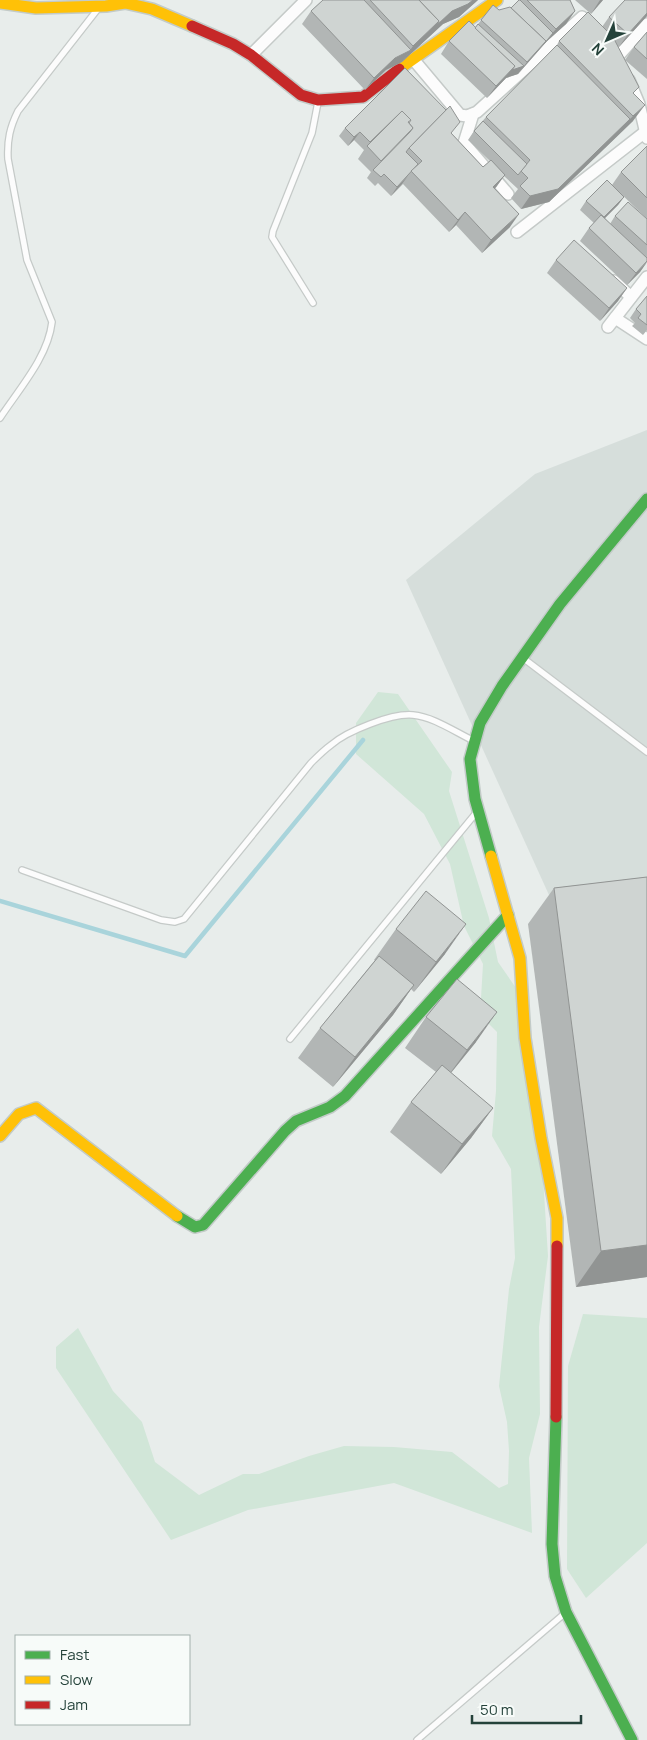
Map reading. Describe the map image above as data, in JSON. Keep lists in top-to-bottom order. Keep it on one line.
{"legend":["Fast","Slow","Jam"],"scale_bar":"50 m","north":"bottom left"}
